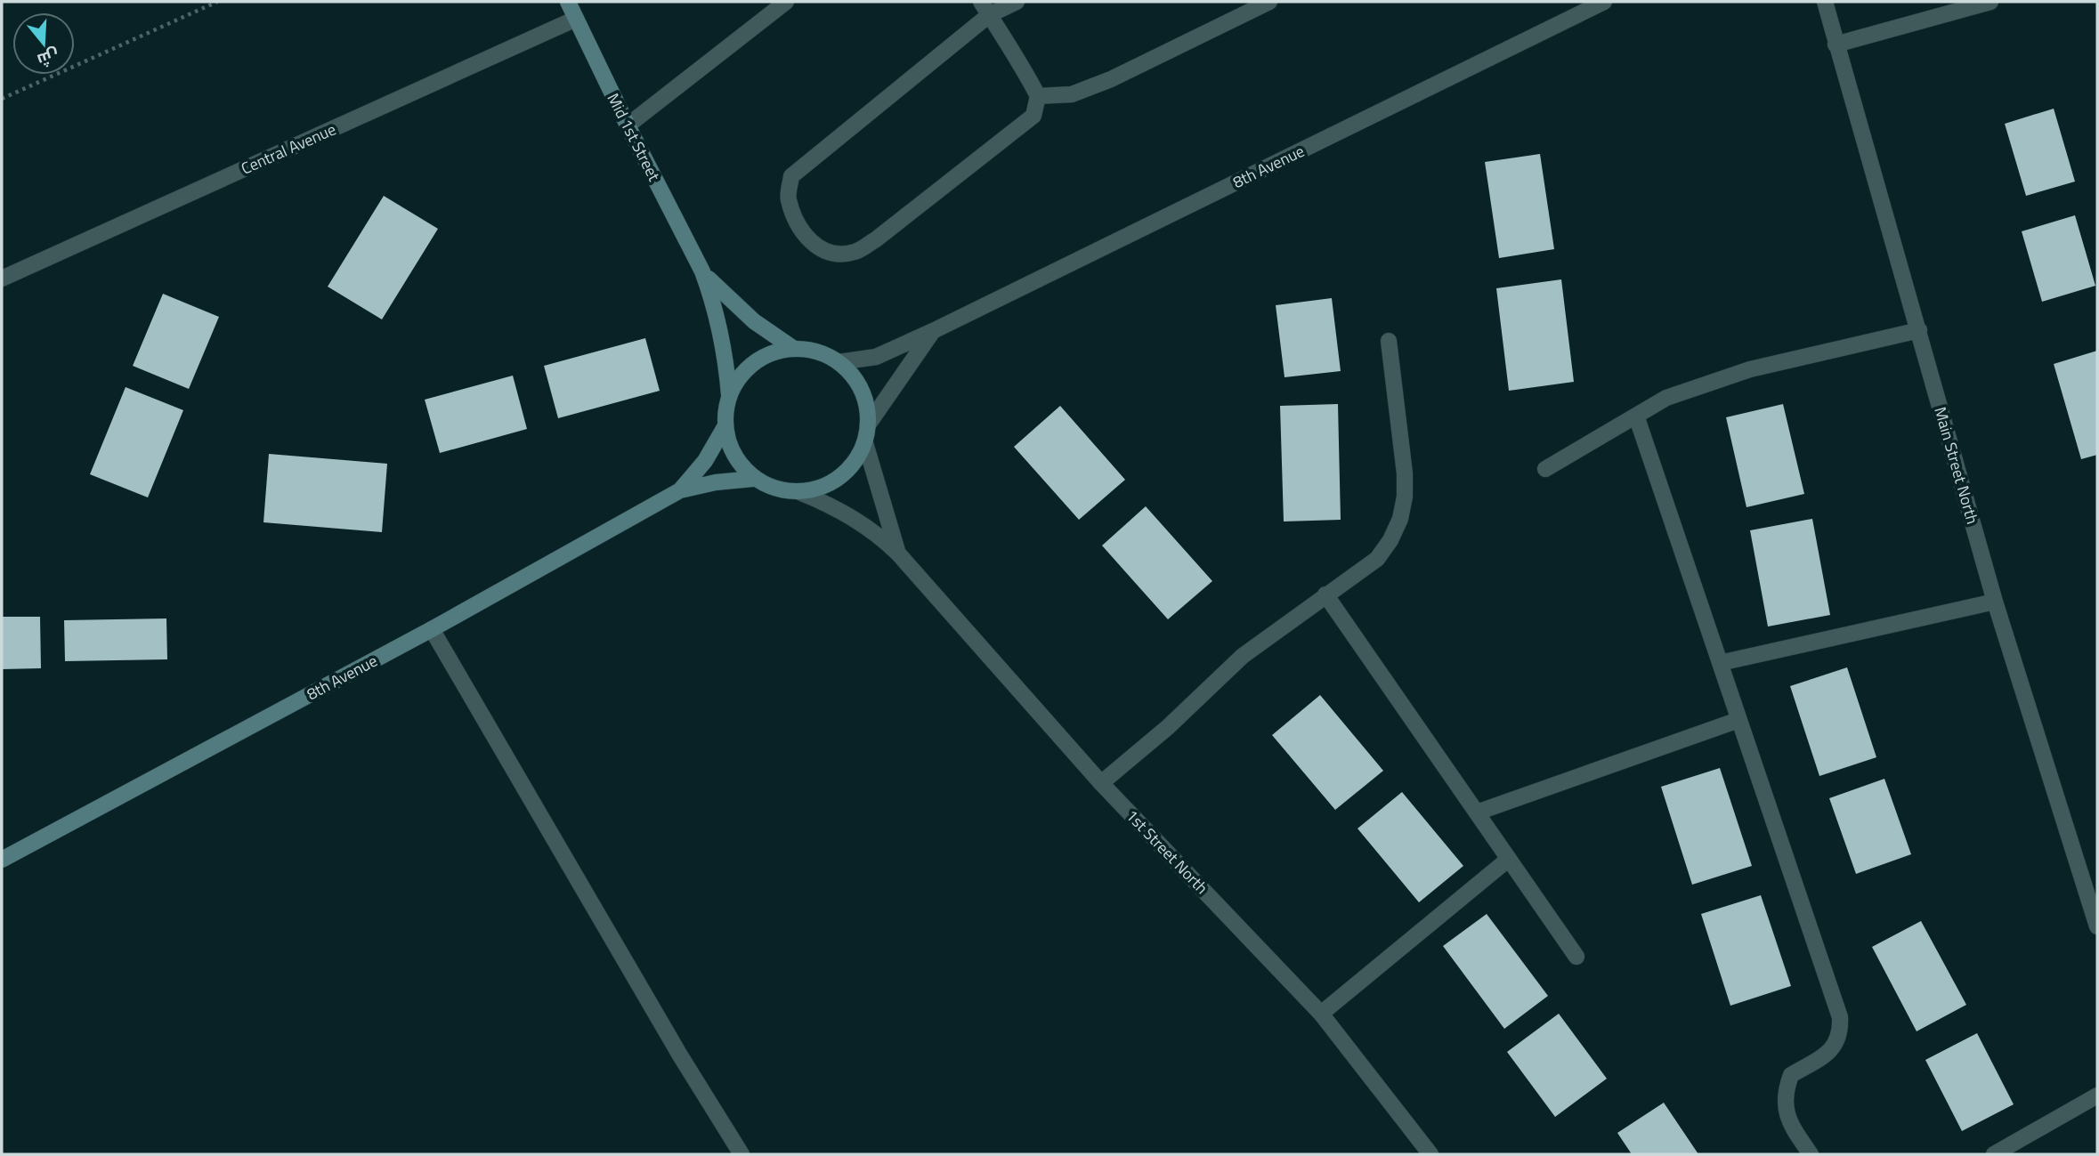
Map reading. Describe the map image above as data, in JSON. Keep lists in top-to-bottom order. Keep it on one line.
{"streets":{"main road":["Mid 1st Street","8th Avenue"],"street":["Central Avenue","Main Street North","1st Street North"]},"crossings":[["Mid 1st Street","Central Avenue"],["Mid 1st Street","8th Avenue"],["Mid 1st Street","1st Street North"],["8th Avenue","1st Street North"]],"north":"bottom"}
